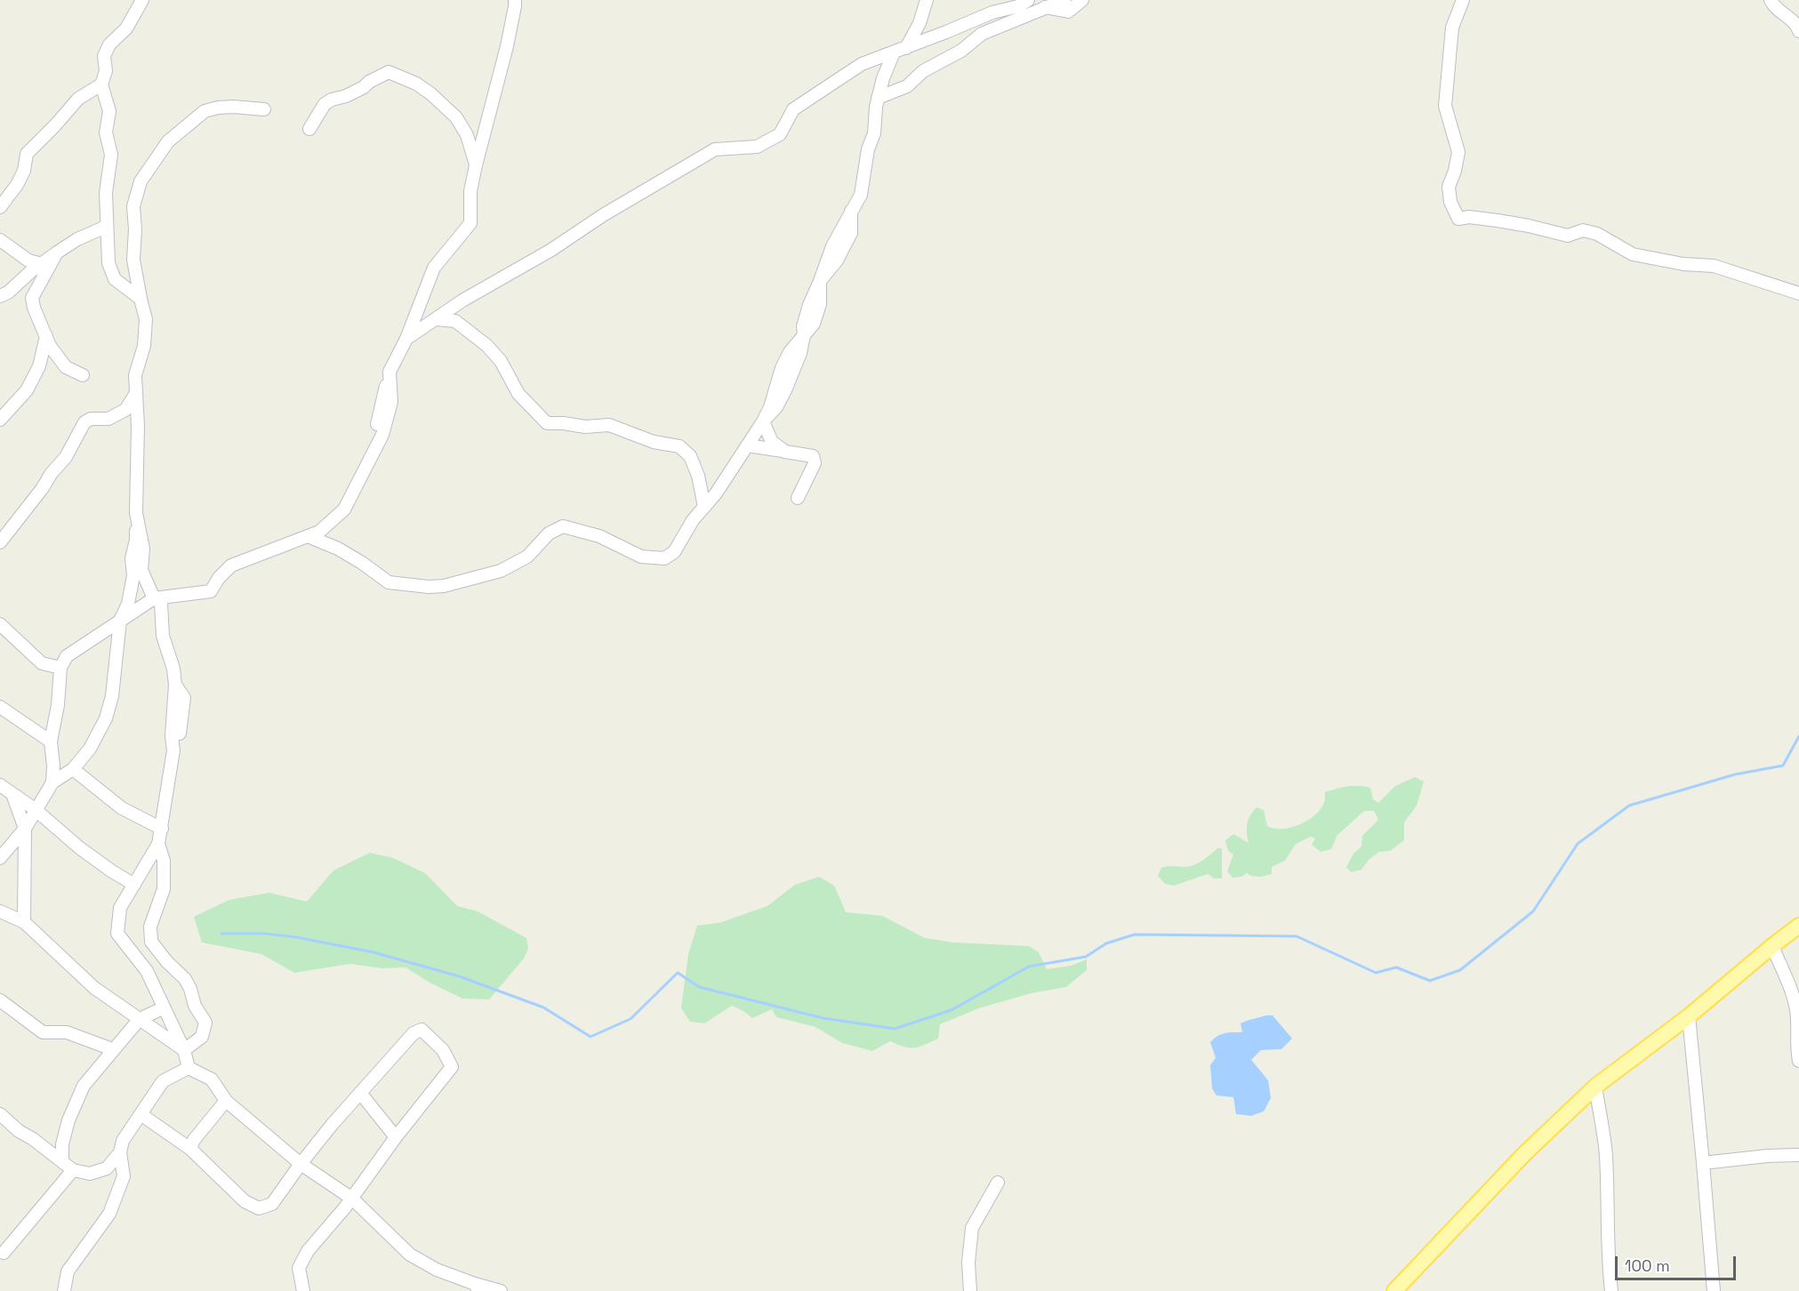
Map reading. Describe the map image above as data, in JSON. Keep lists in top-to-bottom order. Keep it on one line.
{"scale_bar":"100 m"}
